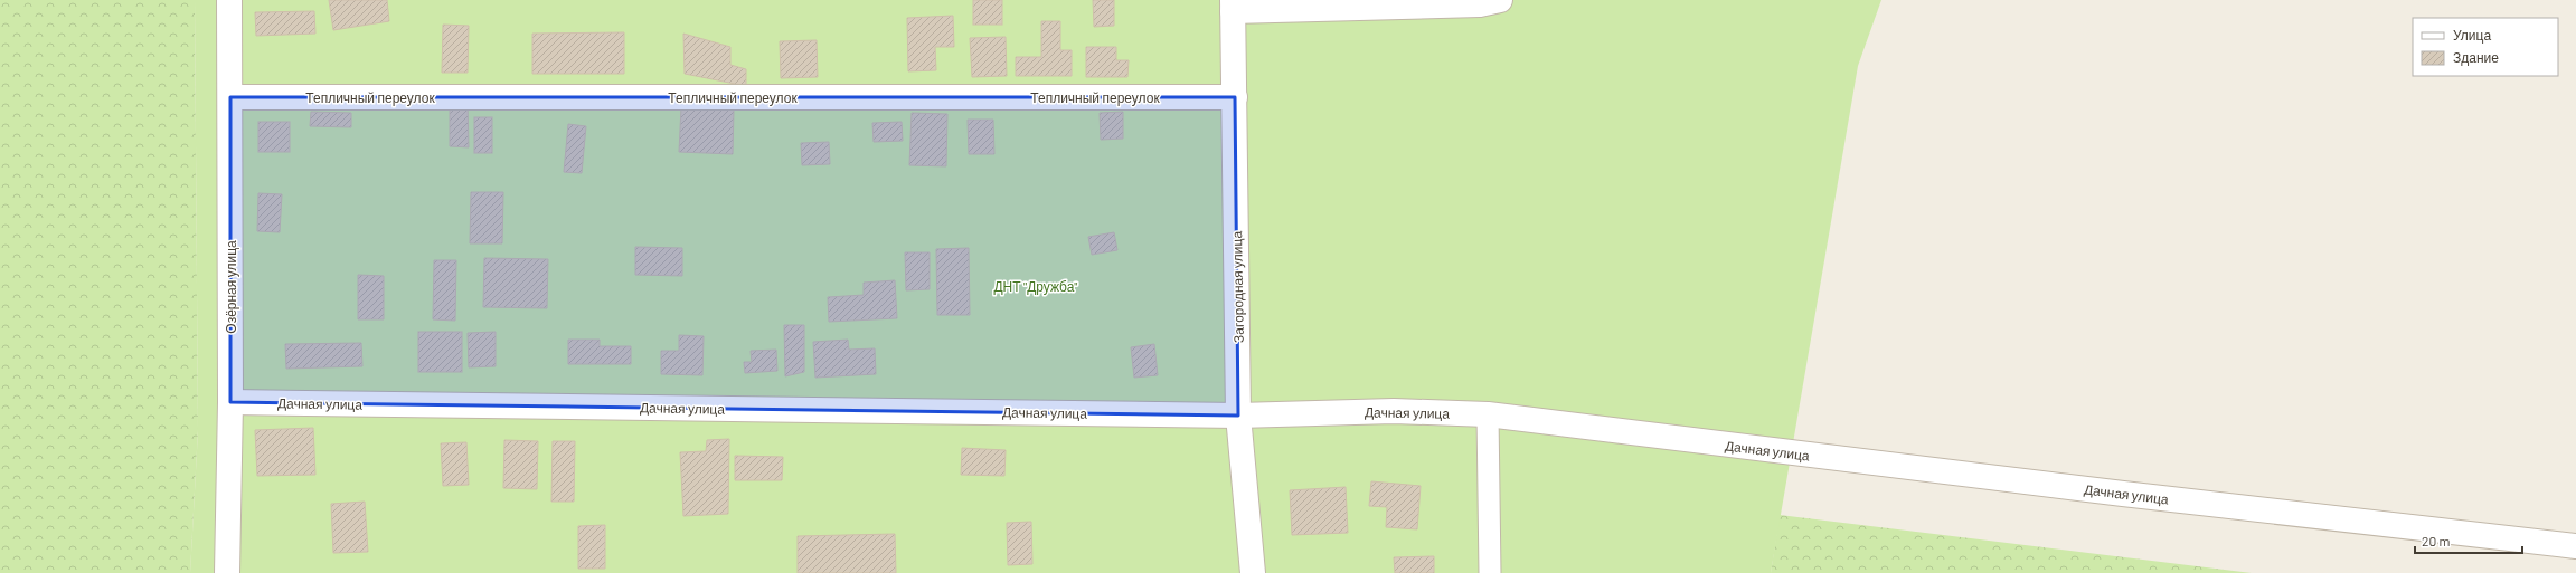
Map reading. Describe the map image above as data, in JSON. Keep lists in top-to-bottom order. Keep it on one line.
{"streets":{"street":["Тепличный переулок","Озёрная улица","Загородная улица","Дачная улица"]},"crossings":[["Тепличный переулок","Озёрная улица"],["Тепличный переулок","Загородная улица"],["Озёрная улица","Дачная улица"],["Загородная улица","Дачная улица"]],"parks":["ДНТ \"Дружба\""],"legend":["Улица","Здание"],"scale_bar":"20 m"}
